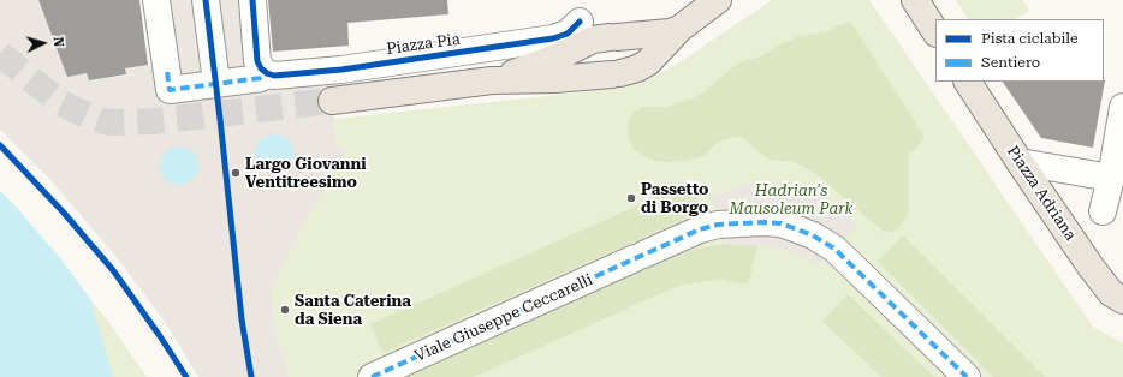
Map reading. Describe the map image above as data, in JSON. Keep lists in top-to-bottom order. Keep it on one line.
{"streets":{"main road":["Piazza Adriana"],"street":["Piazza Pia","Viale Giuseppe Ceccarelli"]},"parks":["Hadrian's Mausoleum Park"],"places":["Largo Giovanni Ventitreesimo","Passetto di Borgo","Santa Caterina da Siena"],"legend":["Pista ciclabile","Sentiero"],"north":"right"}
